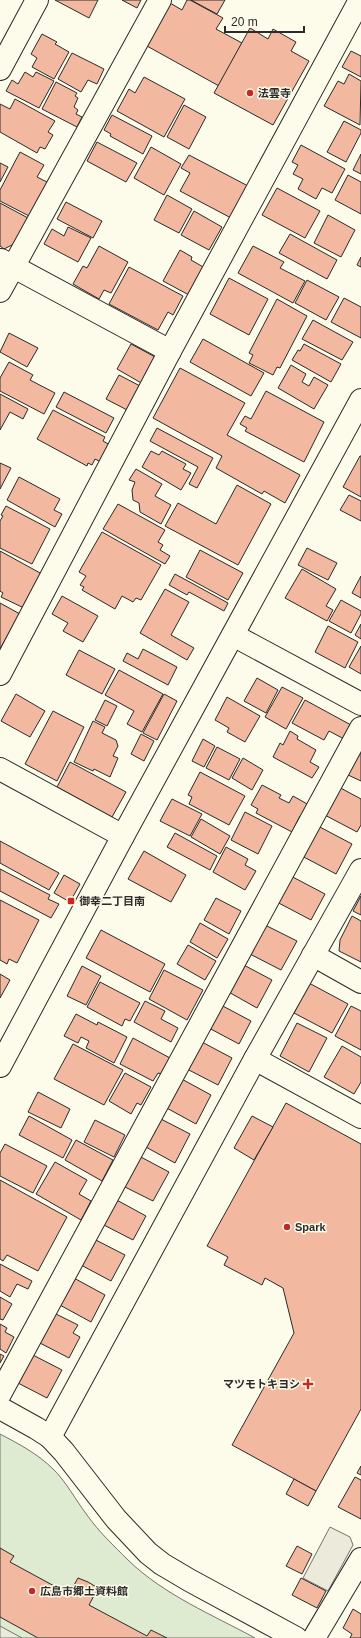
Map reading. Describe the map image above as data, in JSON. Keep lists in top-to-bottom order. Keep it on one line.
{"places":{"other":["法雲寺","Spark","広島市郷土資料館"],"transit":["御幸二丁目南"],"health":["マツモトキヨシ"]},"scale_bar":"20 m"}
